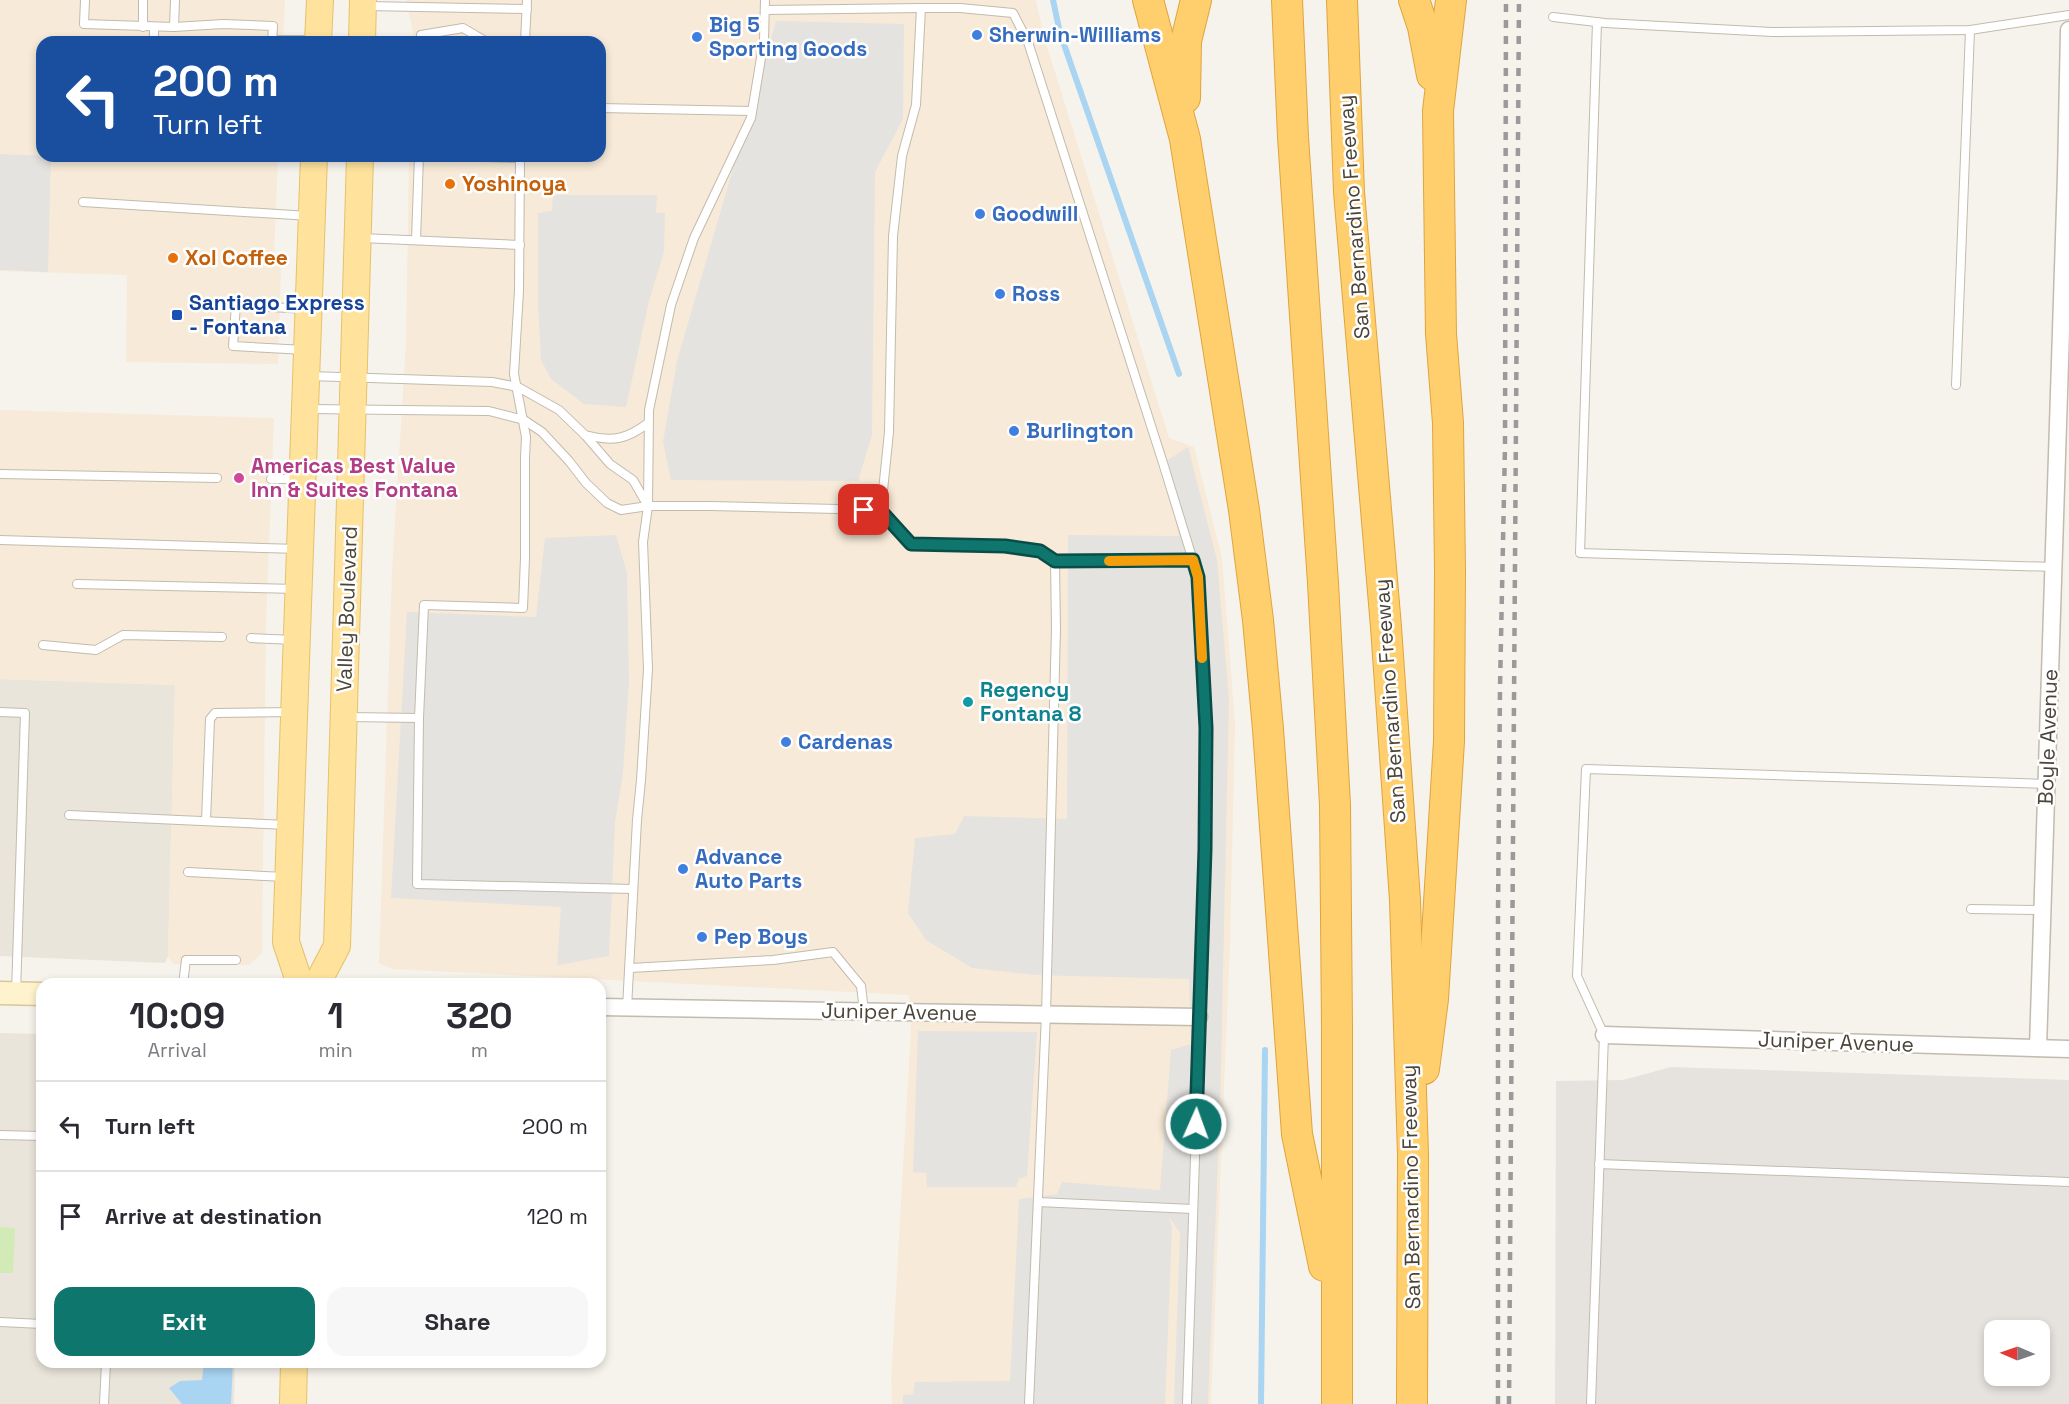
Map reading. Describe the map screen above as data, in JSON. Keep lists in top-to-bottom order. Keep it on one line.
{"streets":{"highway":["San Bernardino Freeway"],"main road":["Valley Boulevard"],"street":["Boyle Avenue","Juniper Avenue"]},"crossings":[["Boyle Avenue","Juniper Avenue"]],"places":{"other":["Sherwin-Williams","Big 5 Sporting Goods","Yoshinoya","Goodwill","Xol Coffee","Ross","Burlington","Americas Best Value Inn & Suites Fontana","Regency Fontana 8","Cardenas","Advance Auto Parts","Pep Boys"],"transit":["Santiago Express - Fontana"]},"north":"left","page":{"turn":["200 m","Turn left"],"eta":["10:09","Arrival","1","min","320","m"],"list":[{"name":"Turn left","value":"200 m"},{"name":"Arrive at destination","value":"120 m"}],"buttons":["Exit","Share"]}}
